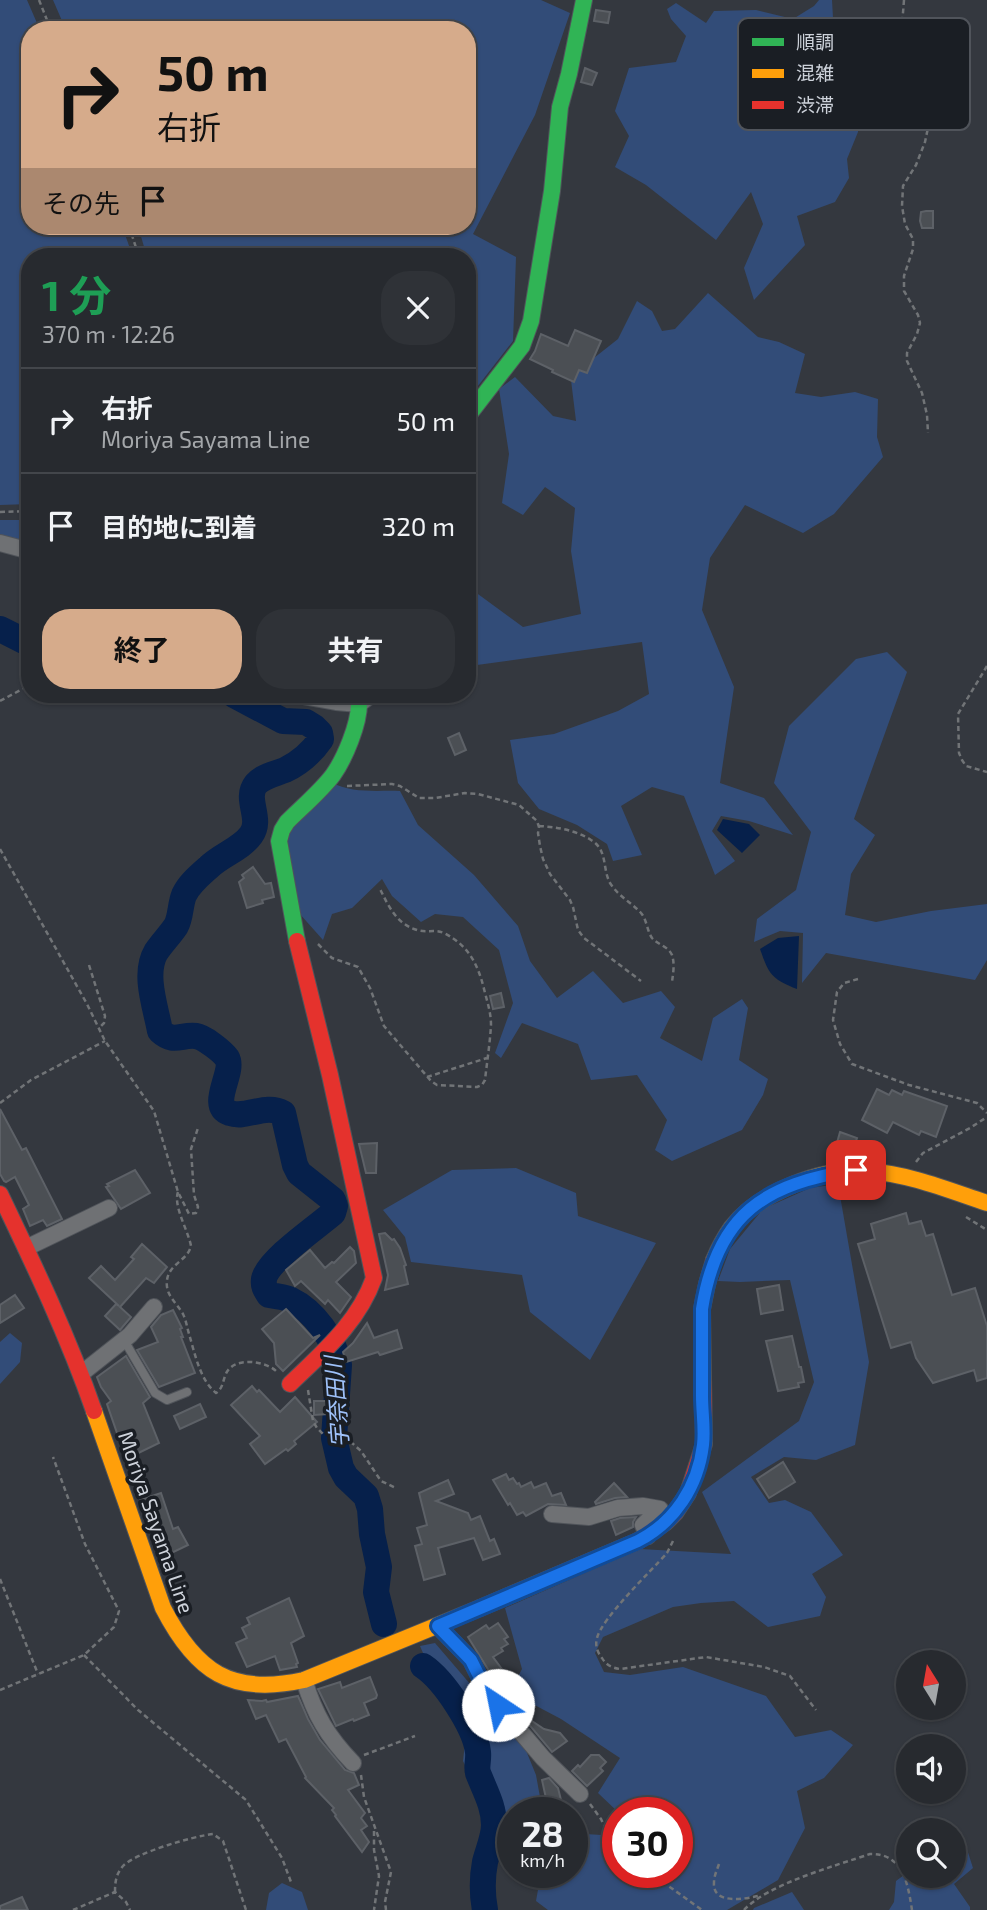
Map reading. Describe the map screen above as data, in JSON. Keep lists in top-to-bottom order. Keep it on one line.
{"streets":{"main road":["Moriya Sayama Line"]},"water":["宇奈田川"],"legend":["順調","混雑","渋滞"],"north":"top","page":{"turn":["50 m","右折"],"then":"その先","heading":["1 分","370 m · 12:26"],"list":[{"name":"右折","note":"Moriya Sayama Line","value":"50 m"},{"name":"目的地に到着","value":"320 m"}],"buttons":["終了","共有"],"speed":"28 km/h","limit":"30"}}
